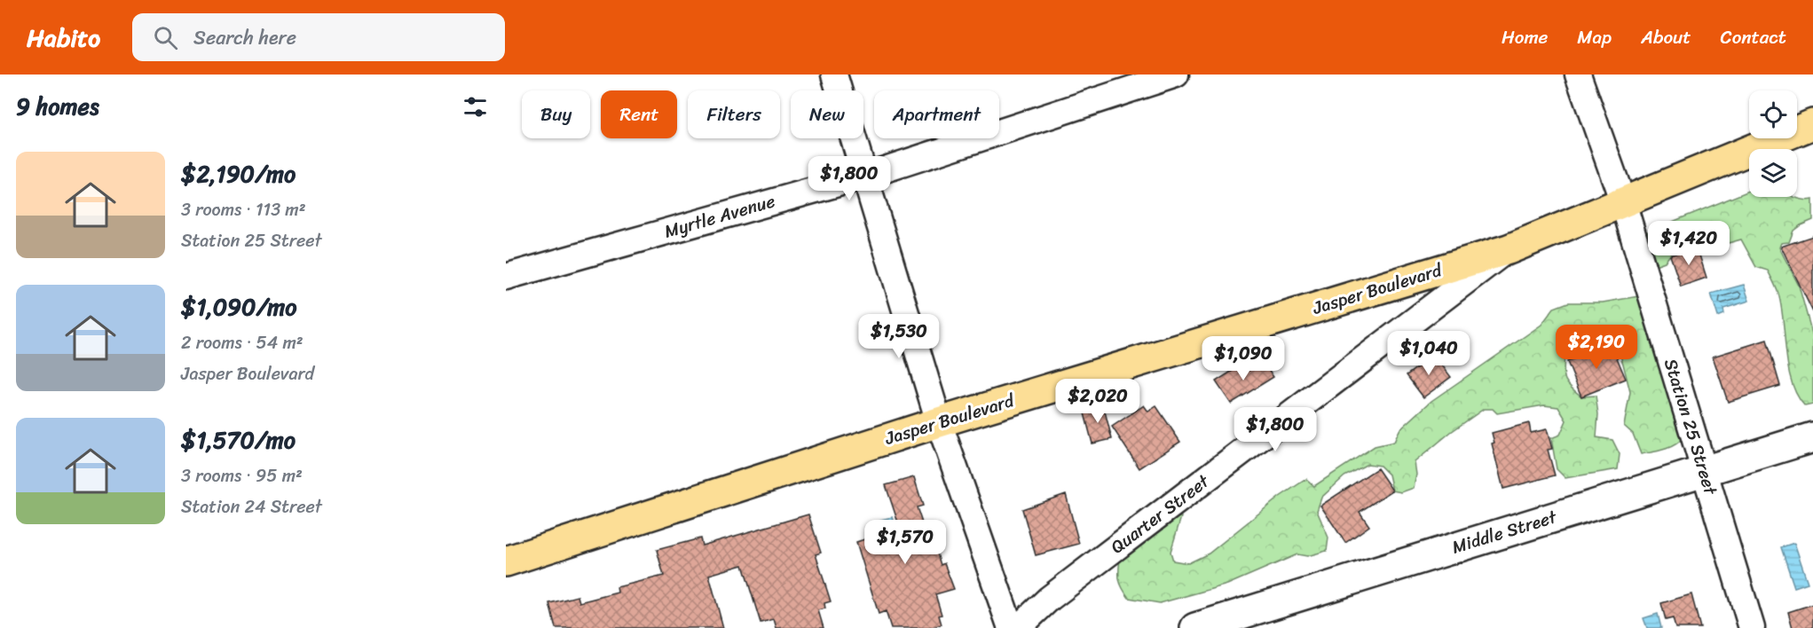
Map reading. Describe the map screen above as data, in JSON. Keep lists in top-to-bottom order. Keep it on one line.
{"streets":{"main road":["Jasper Boulevard"],"street":["Myrtle Avenue","Station 25 Street","Quarter Street","Middle Street"]},"crossings":[["Jasper Boulevard","Station 25 Street"],["Jasper Boulevard","Quarter Street"],["Station 25 Street","Middle Street"]],"page":{"header":"Habito","search":"Search here","nav":["Home","Map","About","Contact"],"heading":"9 homes","chip":["Buy","Rent","Filters","New","Apartment"],"list":[{"name":"$2,190/mo","note":"3 rooms · 113 m² · Station 25 Street"},{"name":"$1,090/mo","note":"2 rooms · 54 m² · Jasper Boulevard"},{"name":"$1,570/mo","note":"3 rooms · 95 m² · Station 24 Street"}],"price":["$1,800","$1,420","$1,530","$2,190","$1,040","$1,090","$2,020","$1,800","$1,570"]}}
